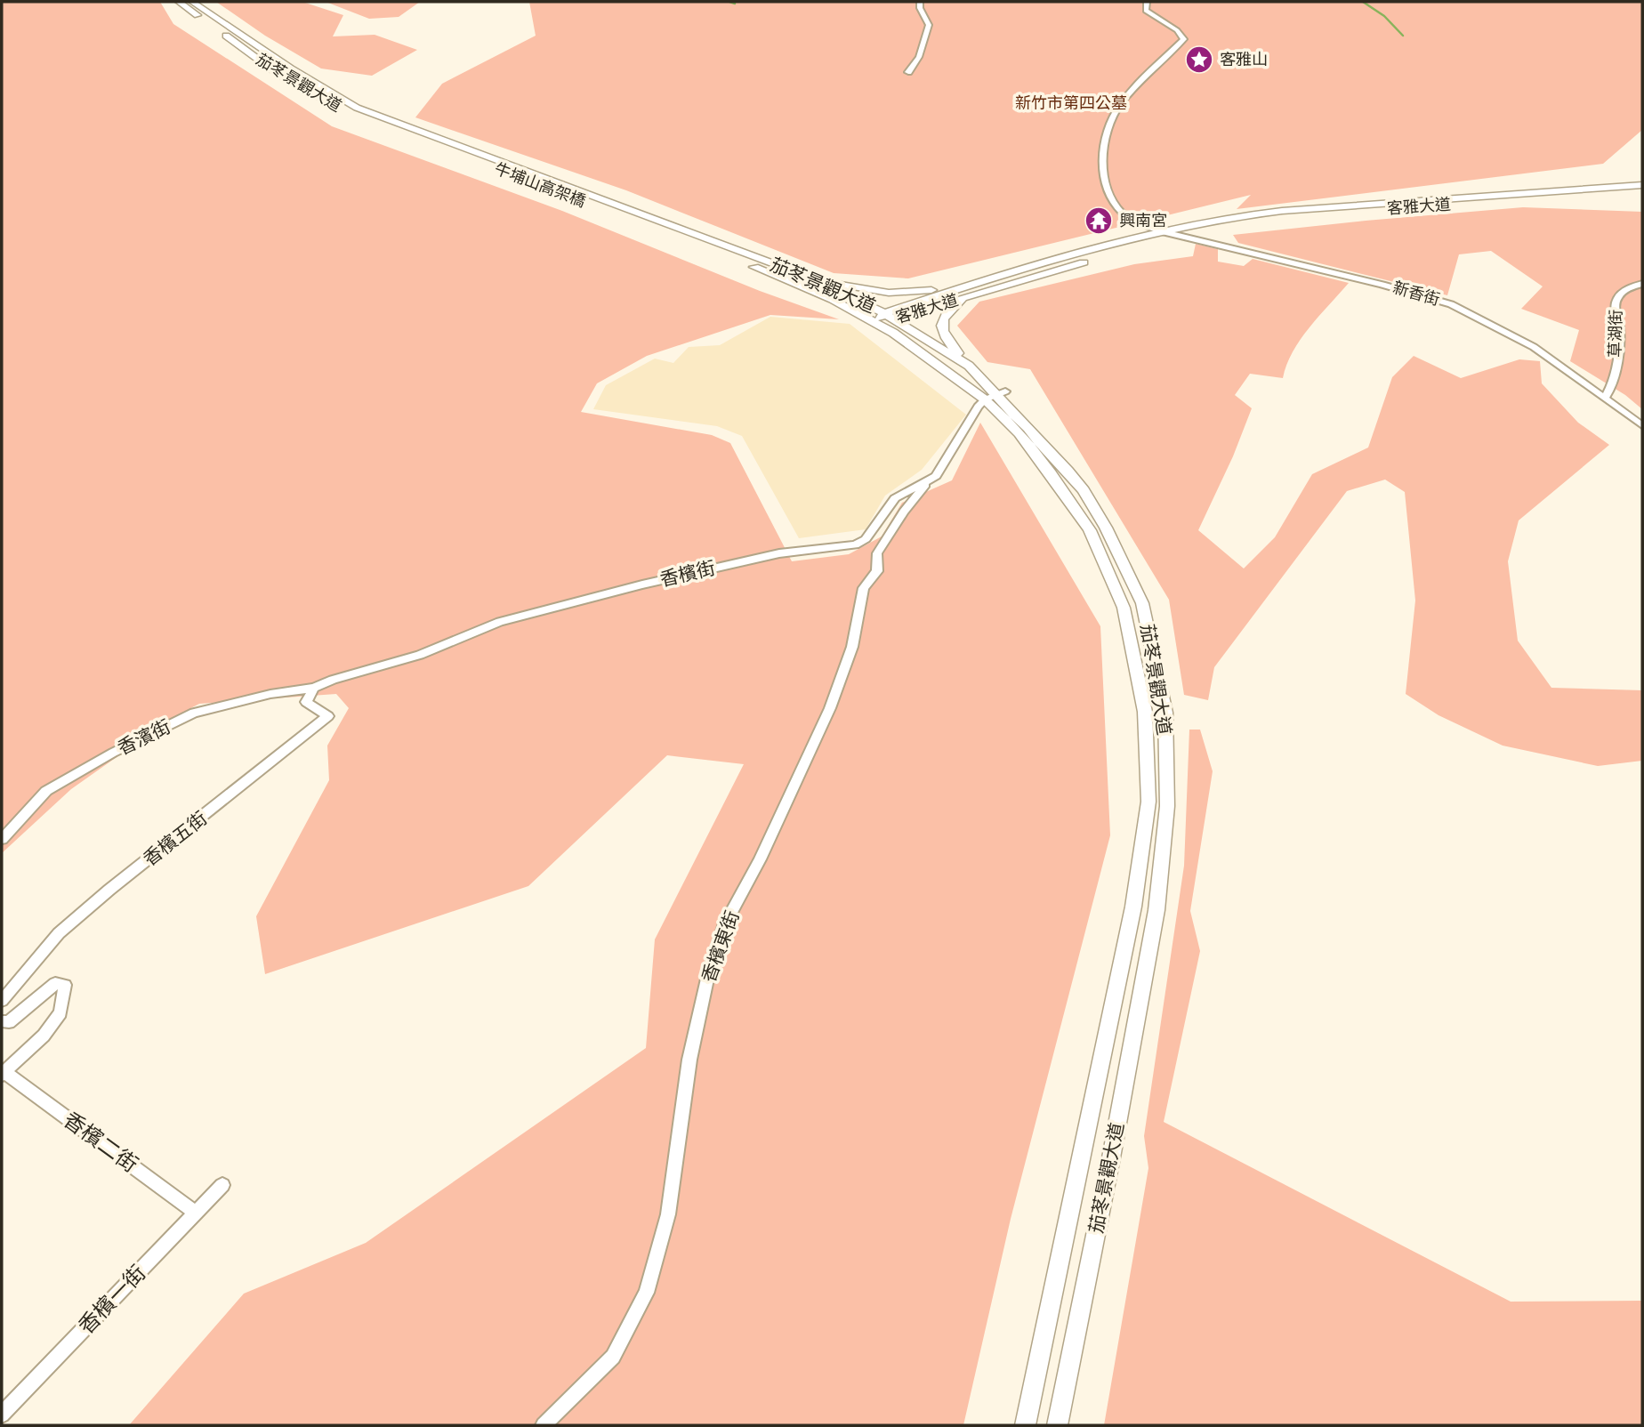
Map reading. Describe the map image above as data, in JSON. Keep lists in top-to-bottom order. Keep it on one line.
{"streets":{"street":["茄苳景觀大道","牛埔山高架橋","客雅大道","新香街","草湖街","香檳街","香濱街","香檳五街","香檳東街","香檳二街","香檳一街"]},"crossings":[["茄苳景觀大道","牛埔山高架橋"],["茄苳景觀大道","客雅大道"],["客雅大道","新香街"],["新香街","草湖街"],["香檳街","香濱街"],["香檳街","香檳五街"],["香檳街","香檳東街"],["香濱街","香檳五街"],["香檳二街","香檳一街"]],"parks":["新竹市第四公墓"],"places":{"place":["客雅山"],"temple":["興南宮"]}}
